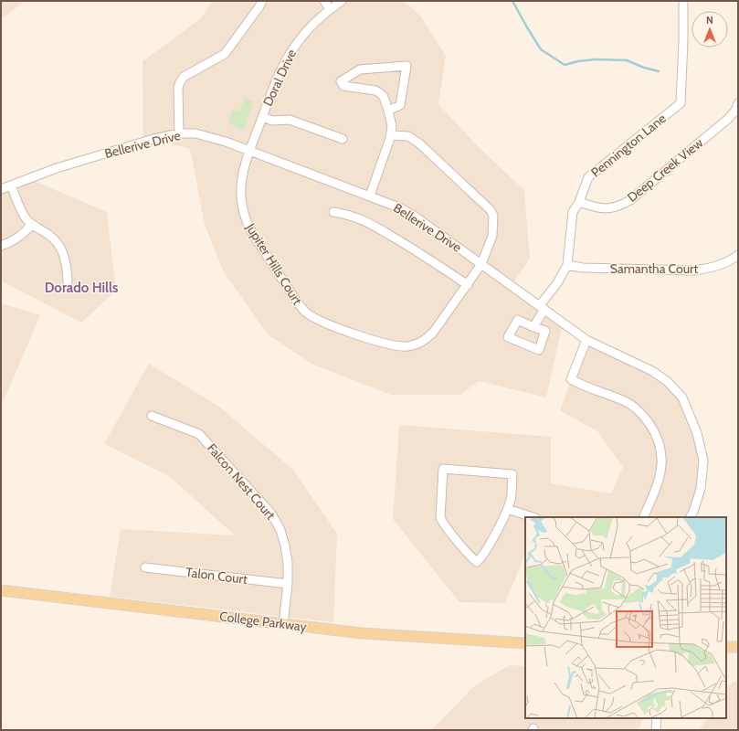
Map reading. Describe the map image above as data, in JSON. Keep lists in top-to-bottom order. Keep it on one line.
{"streets":{"main road":["College Parkway"],"street":["Doral Drive","Bellerive Drive","Pennington Lane","Deep Creek View","Jupiter Hills Court","Samantha Court","Falcon Nest Court","Talon Court"]},"crossings":[["Doral Drive","Bellerive Drive"],["Doral Drive","Jupiter Hills Court"],["Bellerive Drive","Pennington Lane"],["Bellerive Drive","Jupiter Hills Court"],["Pennington Lane","Deep Creek View"],["Pennington Lane","Samantha Court"],["Falcon Nest Court","Talon Court"],["Falcon Nest Court","College Parkway"]],"districts":["Dorado Hills"],"north":"top"}
